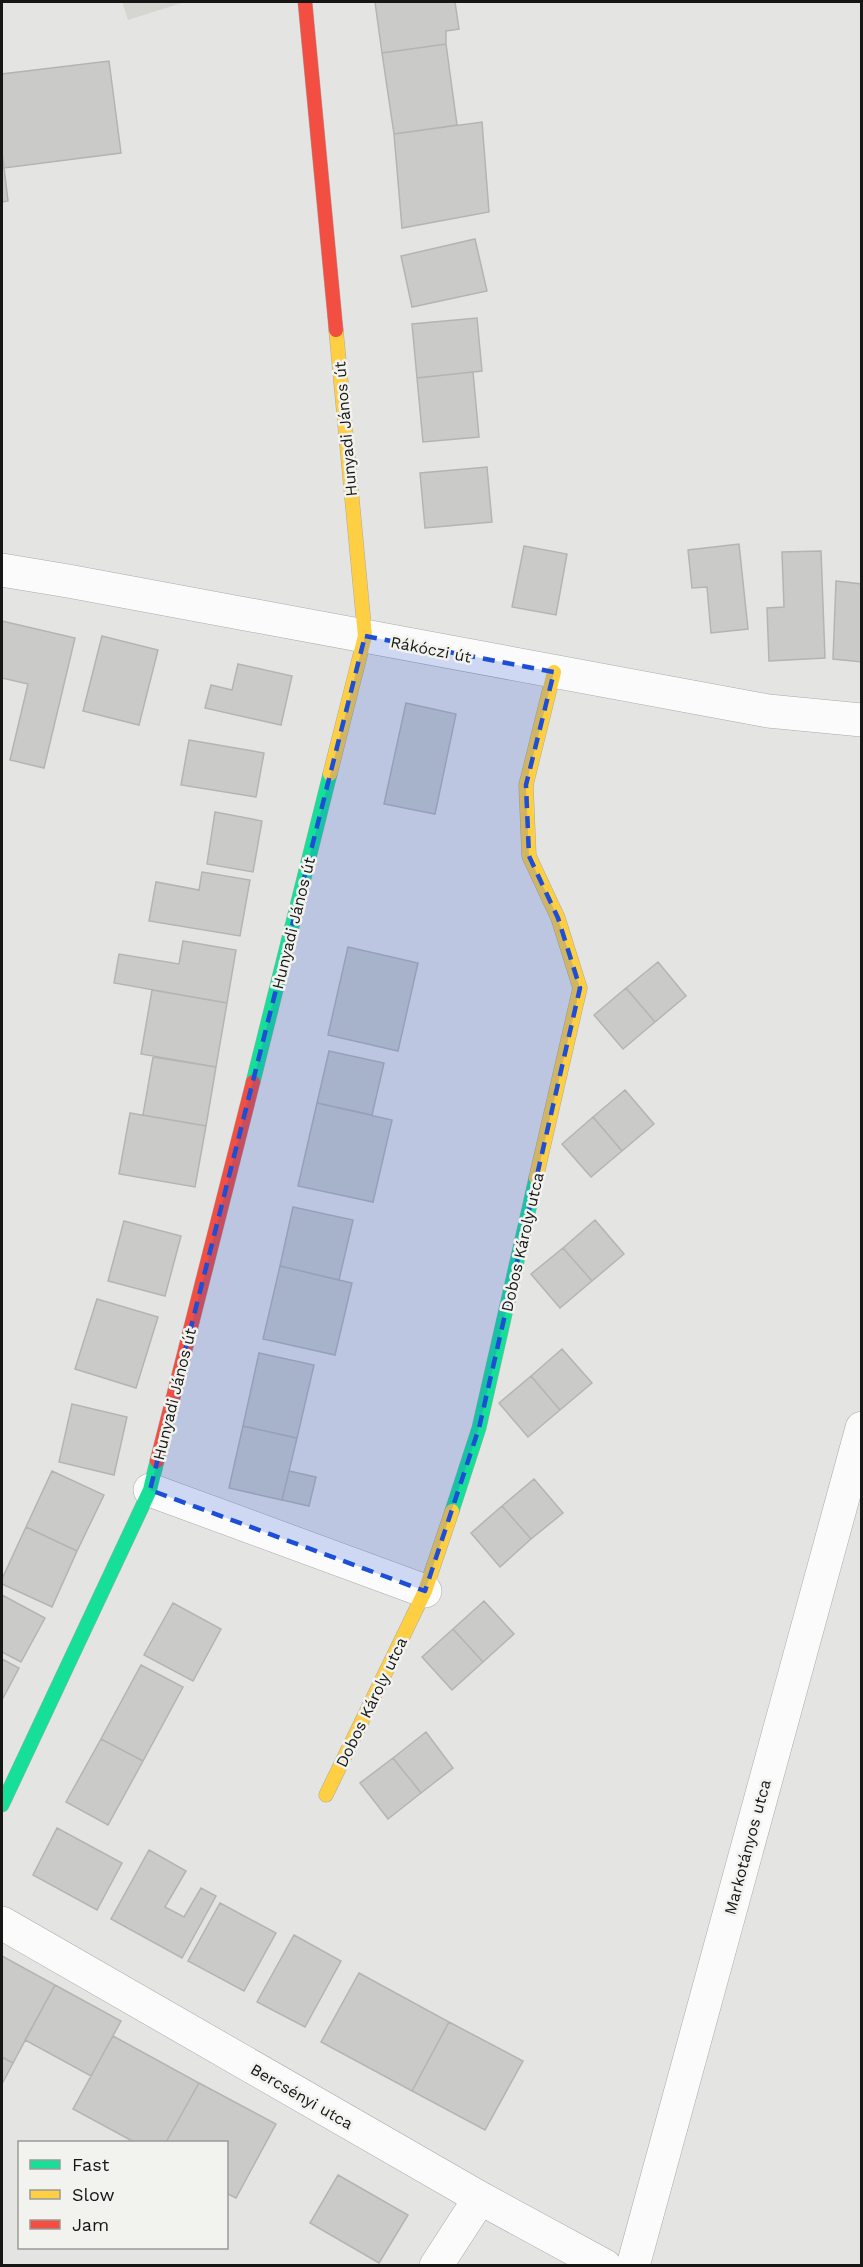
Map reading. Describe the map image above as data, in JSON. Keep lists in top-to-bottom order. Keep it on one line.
{"streets":{"street":["Hunyadi János út","Rákóczi út","Dobos Károly utca","Markotányos utca","Bercsényi utca"]},"crossings":[["Hunyadi János út","Rákóczi út"],["Rákóczi út","Dobos Károly utca"]],"legend":["Fast","Slow","Jam"]}
